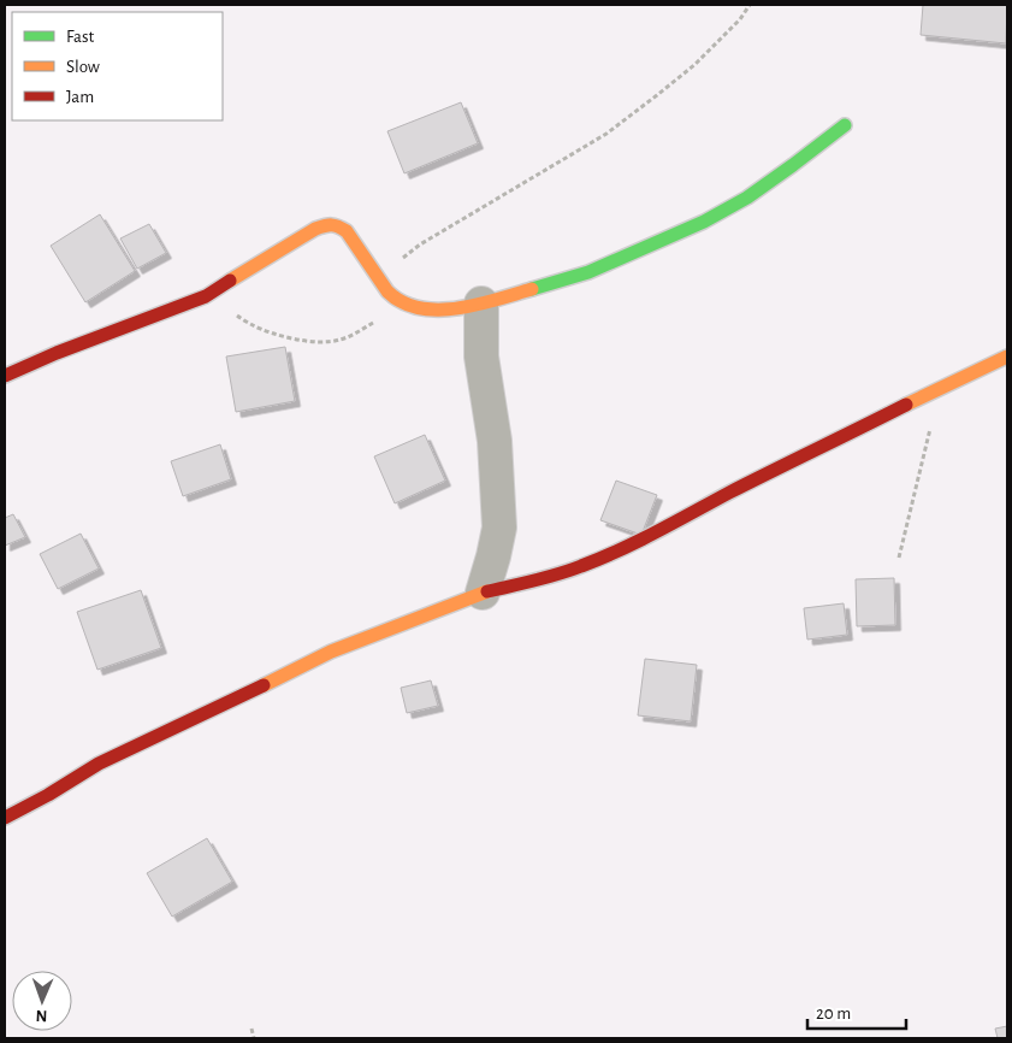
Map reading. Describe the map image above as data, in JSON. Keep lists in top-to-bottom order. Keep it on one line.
{"legend":["Fast","Slow","Jam"],"scale_bar":"20 m","north":"bottom"}
